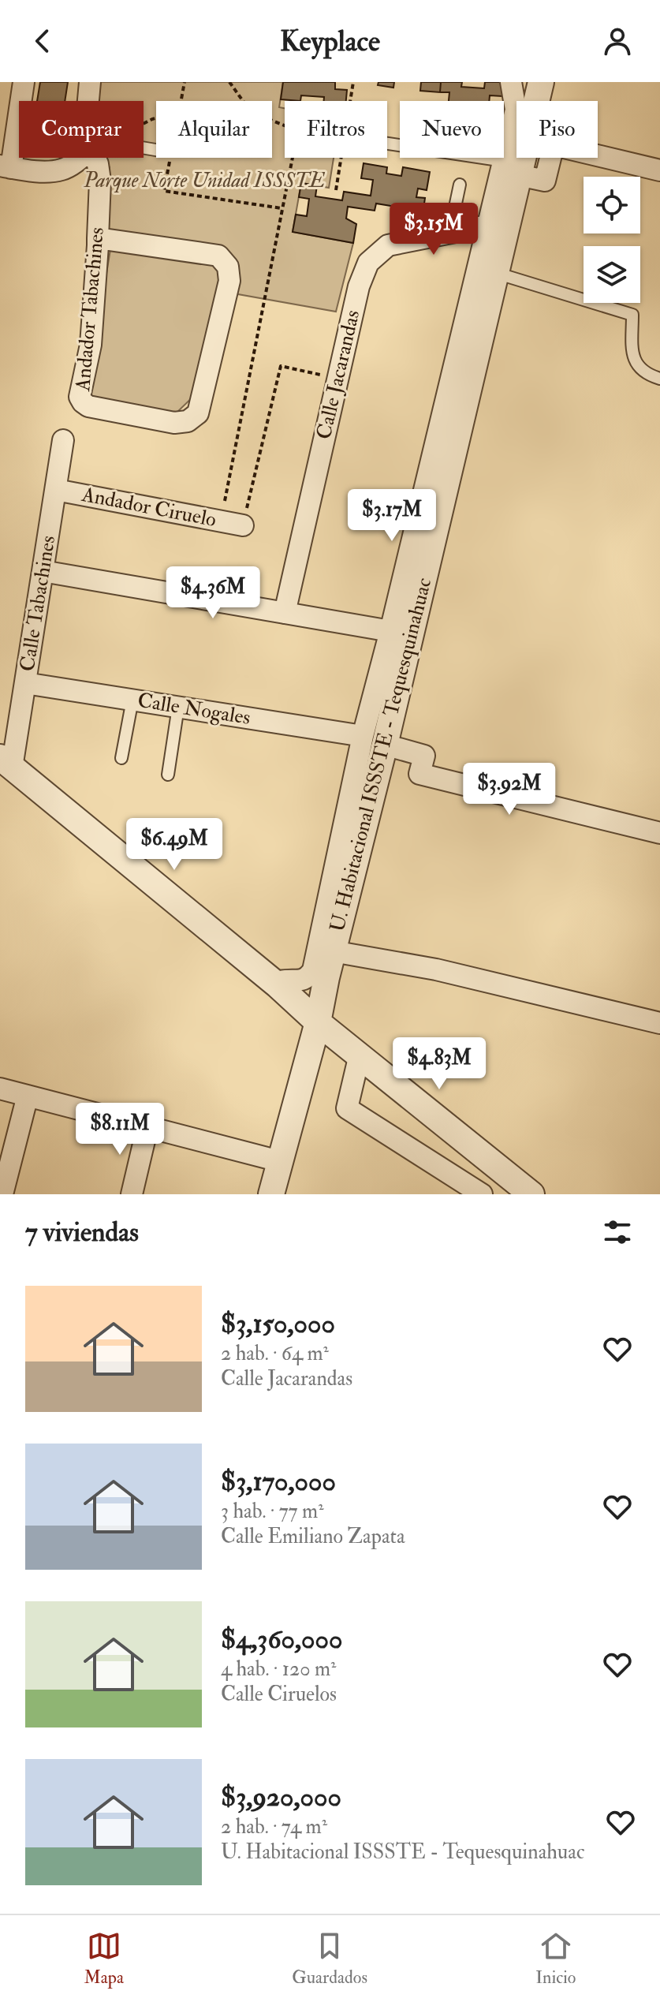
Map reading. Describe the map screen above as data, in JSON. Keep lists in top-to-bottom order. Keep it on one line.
{"streets":{"street":["Andador Tabachines","Calle Jacarandas","Andador Ciruelo","Calle Tabachines","Calle Nogales","U. Habitacional ISSSTE - Tequesquinahuac"]},"crossings":[["Andador Ciruelo","Calle Tabachines"],["Calle Tabachines","Calle Nogales"],["Calle Nogales","U. Habitacional ISSSTE - Tequesquinahuac"]],"parks":["Parque Norte Unidad ISSSTE"],"page":{"header":"Keyplace","chip":["Comprar","Alquilar","Filtros","Nuevo","Piso"],"price":["$3.15M","$3.17M","$4.36M","$3.92M","$6.49M","$4.83M","$8.11M"],"heading":"7 viviendas","list":[{"name":"$3,150,000","note":"2 hab. · 64 m² · Calle Jacarandas"},{"name":"$3,170,000","note":"3 hab. · 77 m² · Calle Emiliano Zapata"},{"name":"$4,360,000","note":"4 hab. · 120 m² · Calle Ciruelos"},{"name":"$3,920,000","note":"2 hab. · 74 m² · U. Habitacional ISSSTE - Tequesquinahuac"}],"tabs":["Mapa","Guardados","Inicio"]}}
